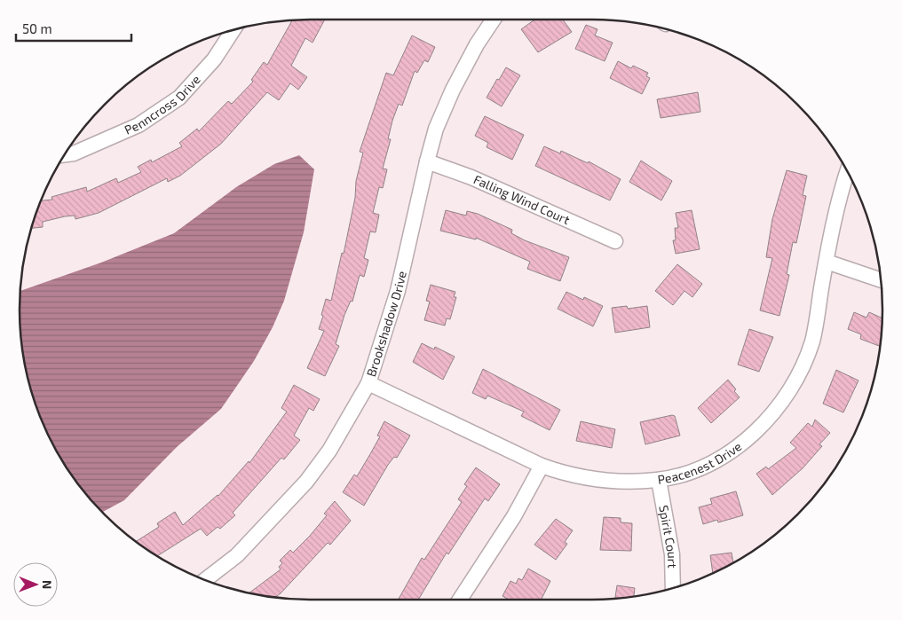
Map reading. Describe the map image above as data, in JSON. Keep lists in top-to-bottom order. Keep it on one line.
{"streets":{"street":["Penncross Drive","Falling Wind Court","Brookshadow Drive","Peacenest Drive","Spirit Court"]},"crossings":[["Falling Wind Court","Brookshadow Drive"],["Brookshadow Drive","Peacenest Drive"],["Peacenest Drive","Spirit Court"]],"scale_bar":"50 m","north":"right"}
